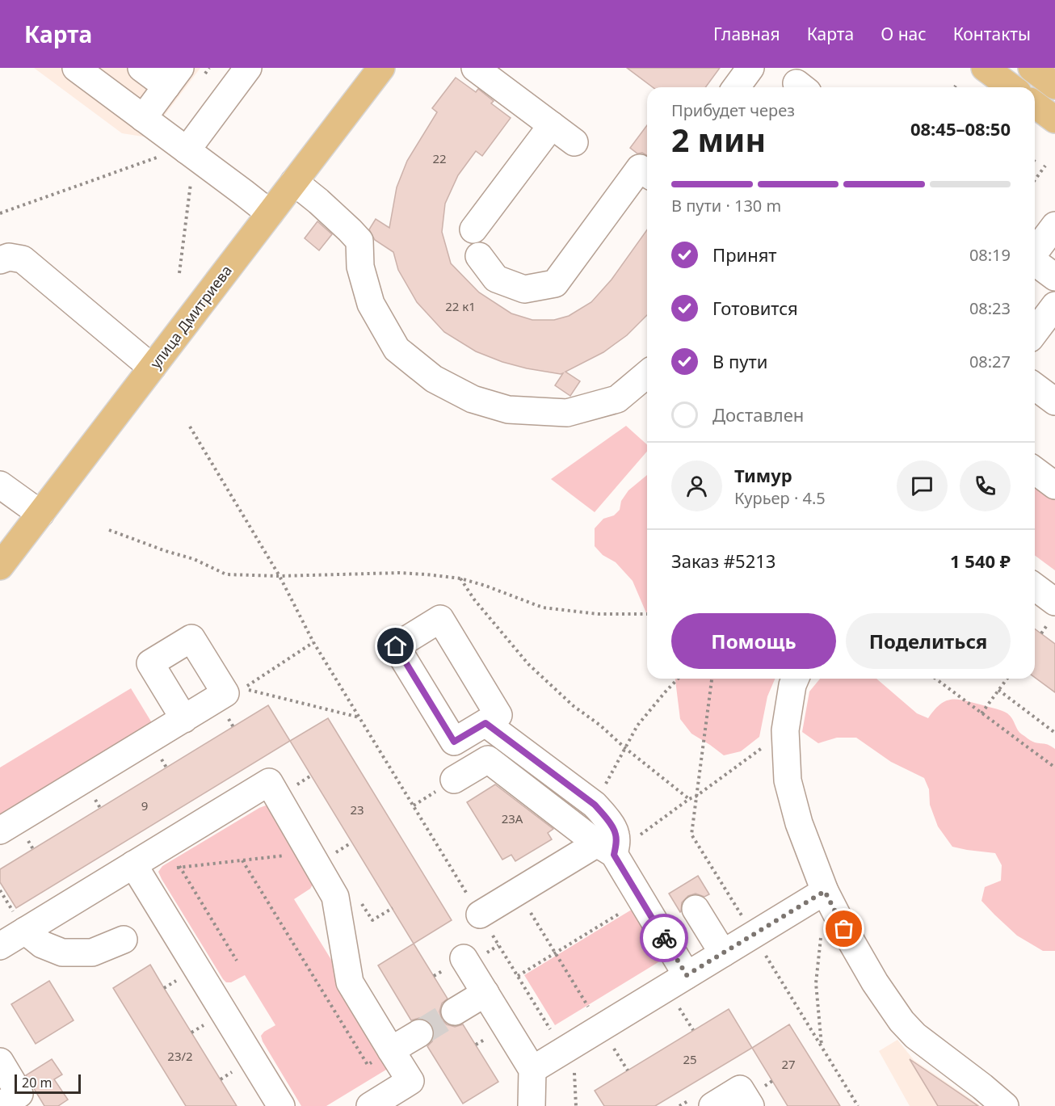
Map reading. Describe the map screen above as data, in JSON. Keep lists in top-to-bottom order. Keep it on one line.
{"streets":{"main road":["улица Дмитриева"]},"house_numbers":["22","22 к1","9","23","23А","23/2","25","27"],"scale_bar":"20 m","page":{"header":"Карта","nav":["Главная","Карта","О нас","Контакты"],"heading":["2 мин","Прибудет через","08:45–08:50"],"panel":["Тимур","Курьер · 4.5","Заказ #5213","1 540 ₽"],"bar":"В пути · 130 m","list":[["Принят","08:19"],["Готовится","08:23"],["В пути","08:27"],"Доставлен"],"buttons":["Помощь","Поделиться"],"scale":"20 m"}}
